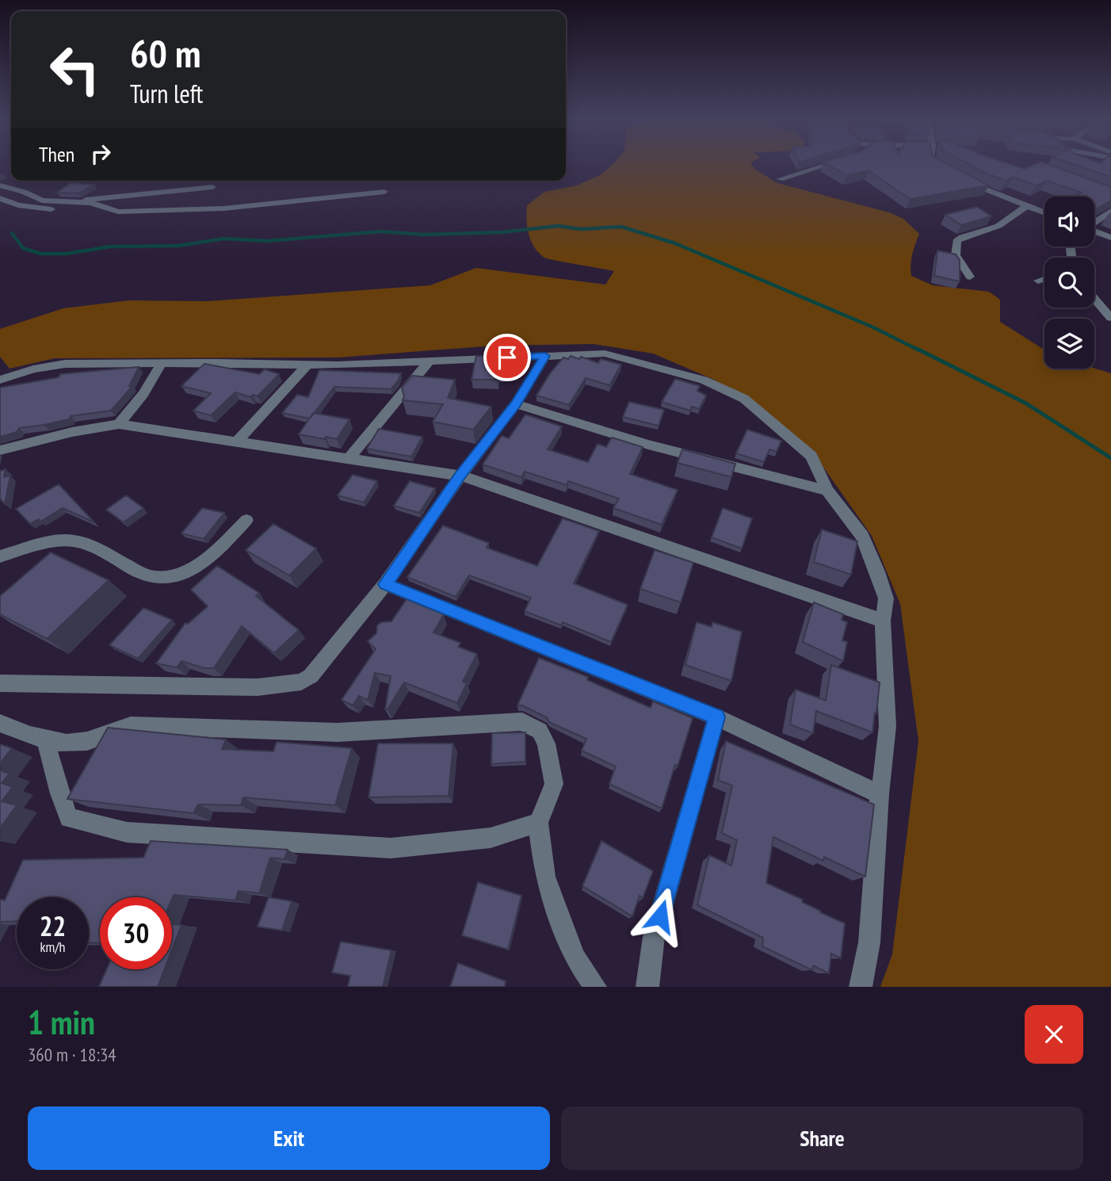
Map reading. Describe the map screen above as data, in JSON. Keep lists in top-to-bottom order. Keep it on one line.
{"page":{"turn":["60 m","Turn left"],"then":"Then","speed":"22 km/h","limit":"30","heading":["1 min","360 m · 18:34"],"buttons":["Exit","Share"]}}
